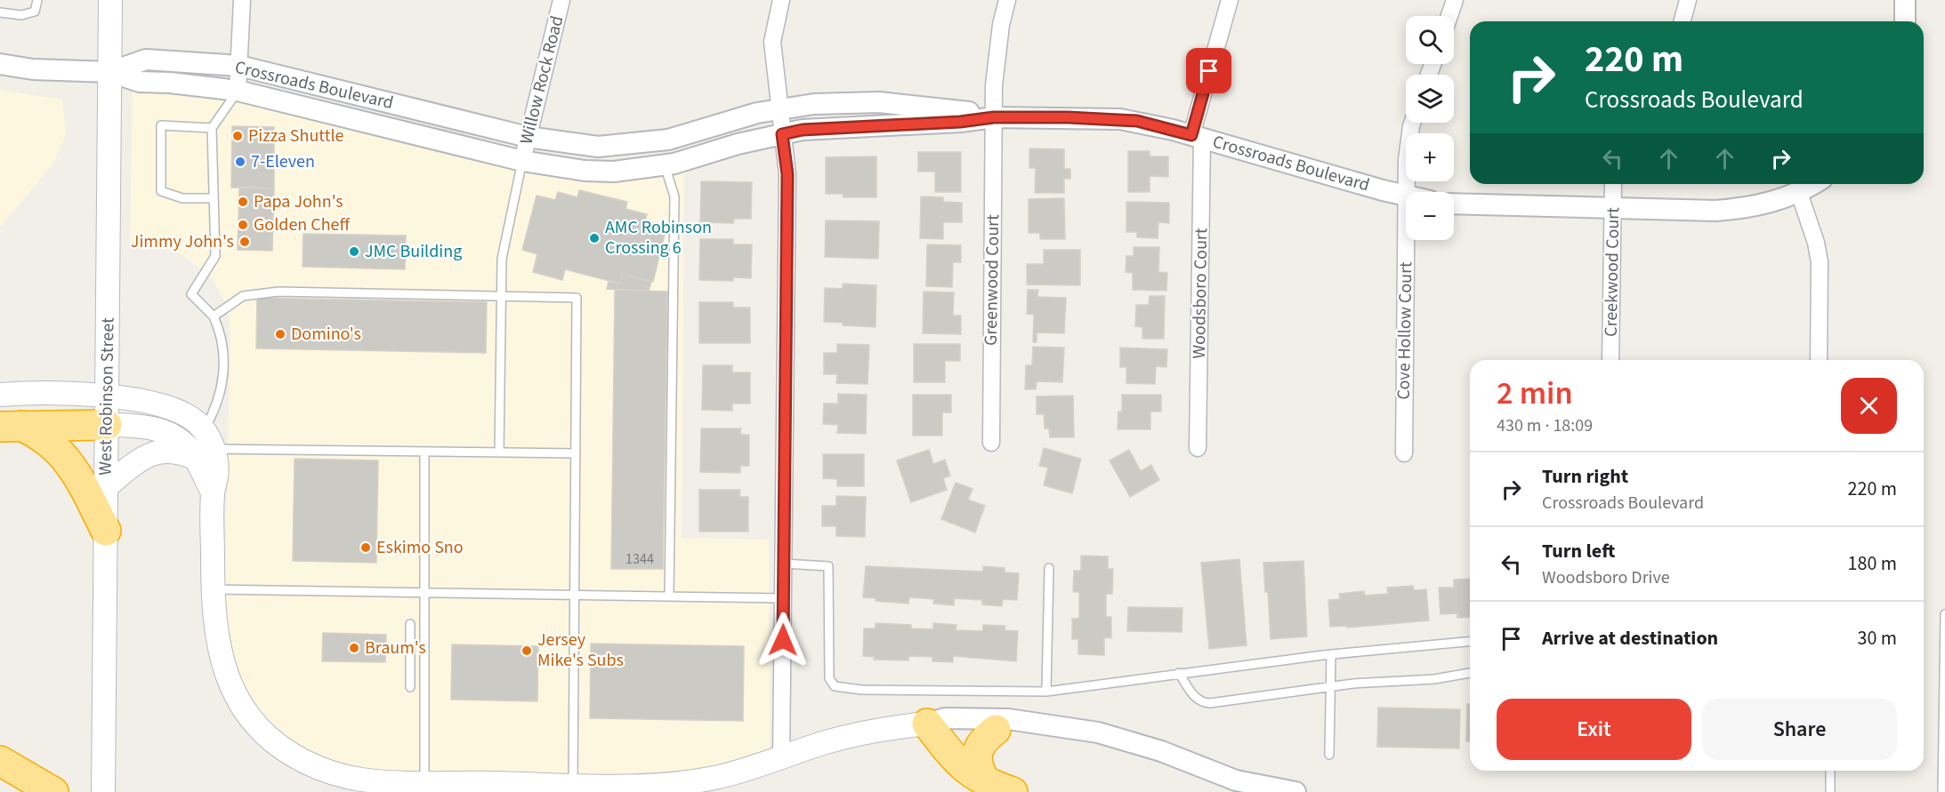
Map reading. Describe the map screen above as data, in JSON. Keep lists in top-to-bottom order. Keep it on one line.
{"streets":{"main road":["West Robinson Street"],"street":["Willow Rock Road","Crossroads Boulevard","Creekwood Court","Greenwood Court","Woodsboro Court","Cove Hollow Court"]},"crossings":[["Willow Rock Road","Crossroads Boulevard"],["Crossroads Boulevard","Greenwood Court"],["Crossroads Boulevard","Woodsboro Court"],["Crossroads Boulevard","West Robinson Street"]],"places":["Pizza Shuttle","7-Eleven","Papa John's","Golden Cheff","AMC Robinson Crossing 6","Jimmy John's","JMC Building","Domino's","Eskimo Sno","Braum's","Jersey Mike's Subs"],"house_numbers":["1344"],"page":{"map_buttons":["+","−"],"turn":["220 m","Crossroads Boulevard"],"heading":["2 min","430 m · 18:09"],"list":[{"name":"Turn right","note":"Crossroads Boulevard","value":"220 m"},{"name":"Turn left","note":"Woodsboro Drive","value":"180 m"},{"name":"Arrive at destination","value":"30 m"}],"buttons":["Exit","Share"]}}
